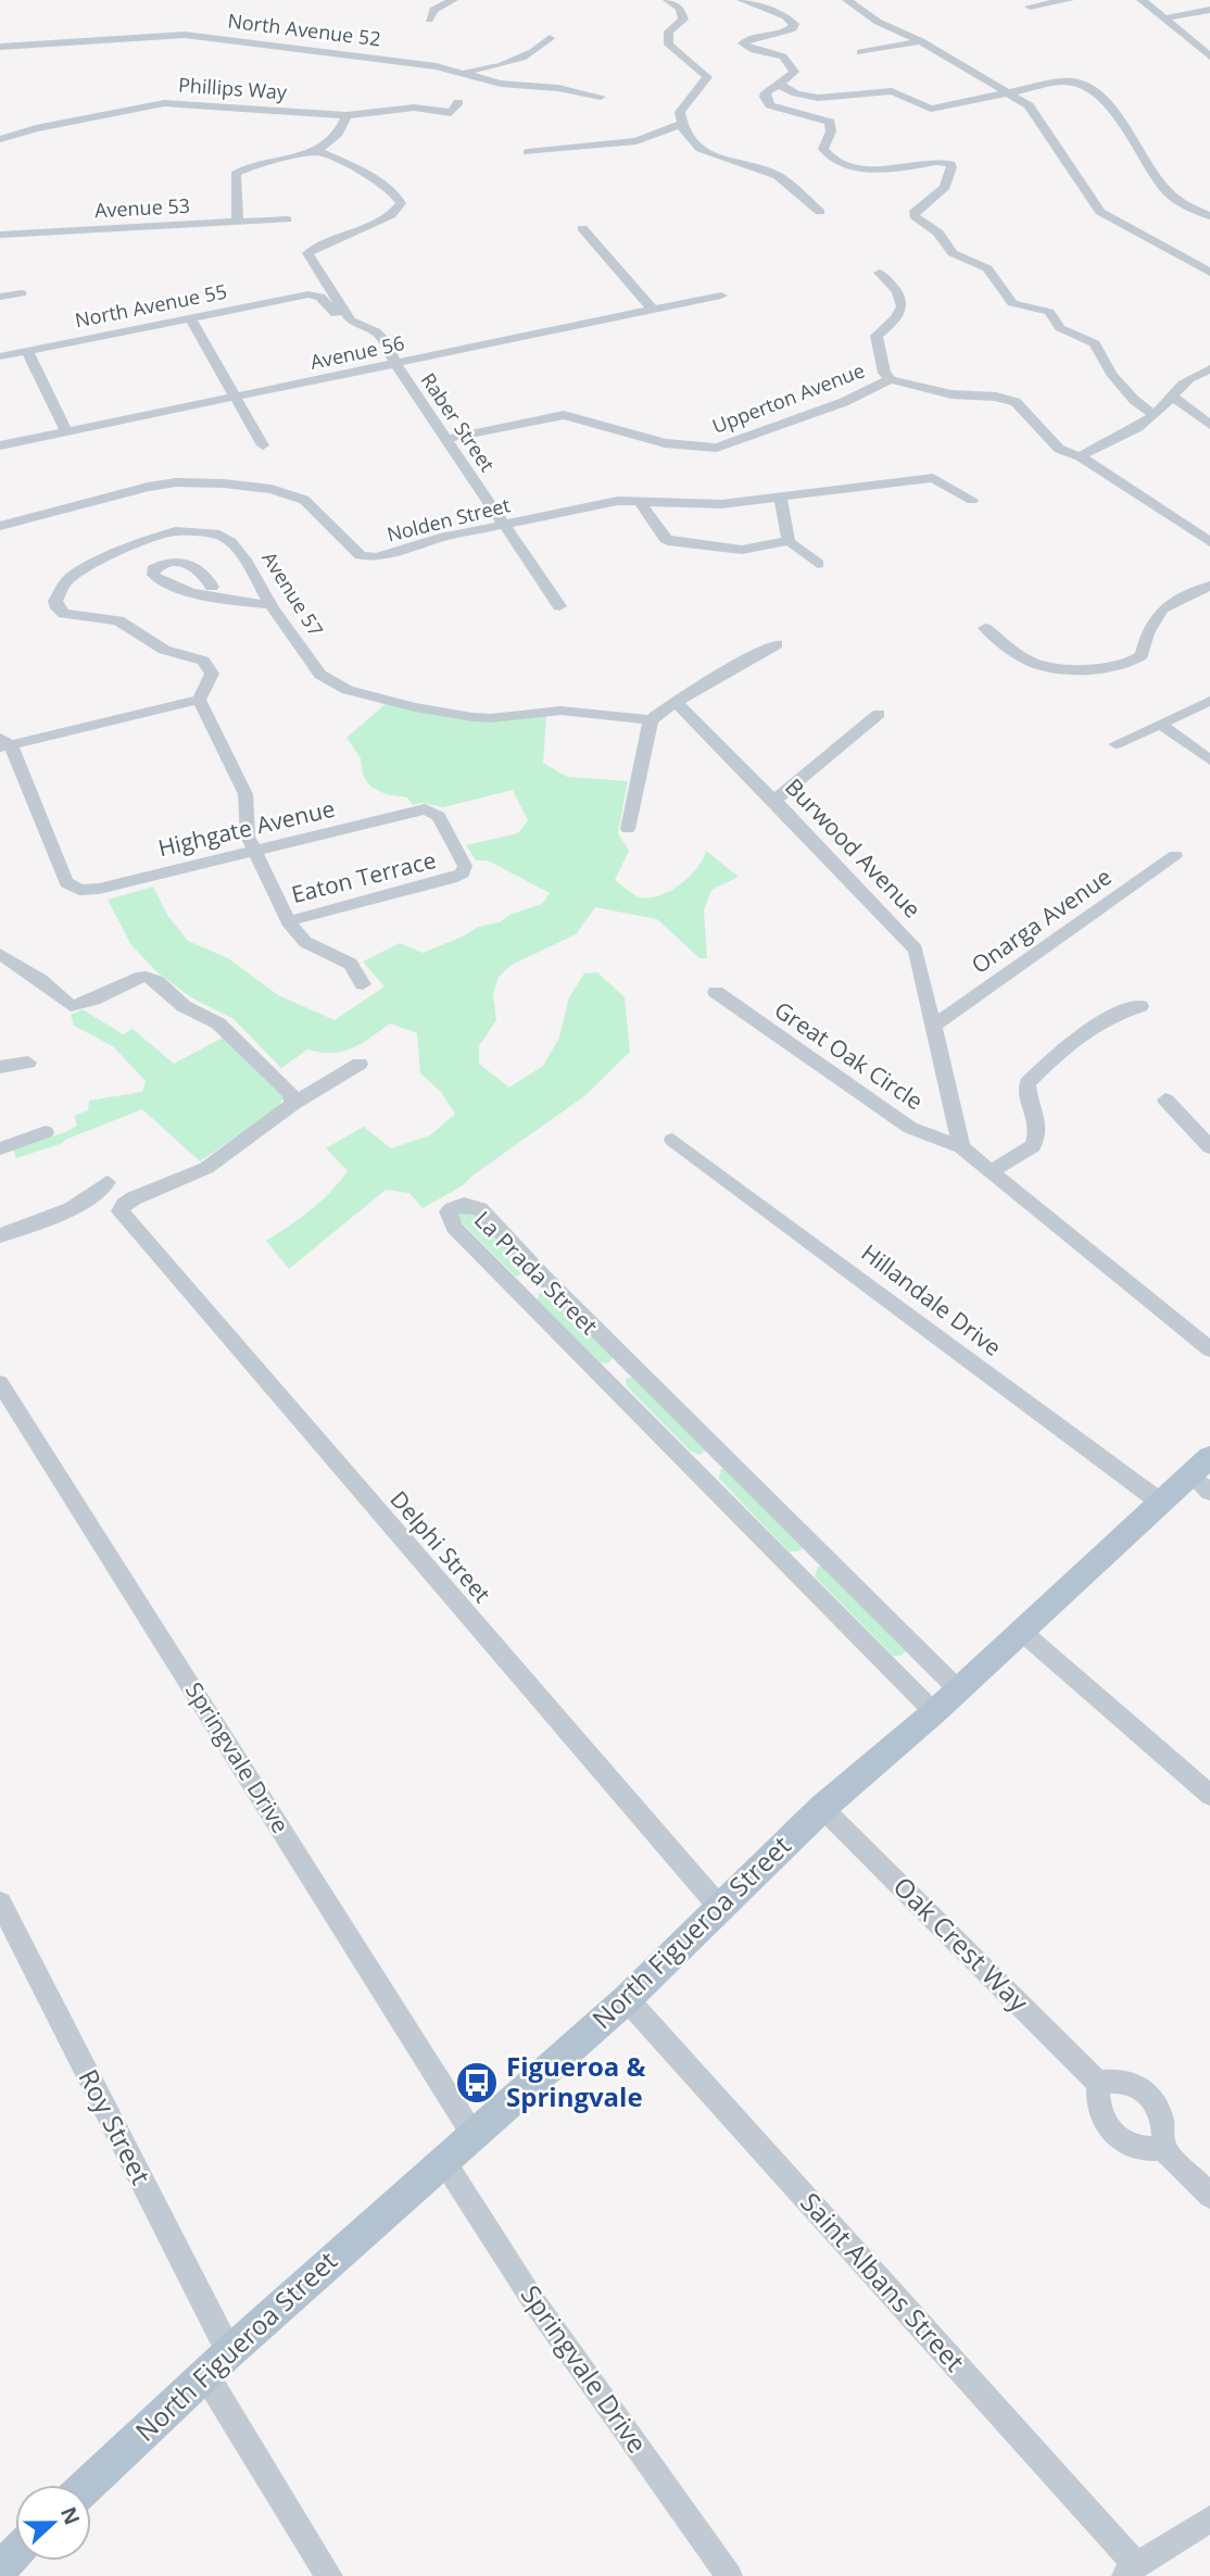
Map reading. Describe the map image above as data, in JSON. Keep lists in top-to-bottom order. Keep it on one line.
{"streets":{"main road":["North Figueroa Street"],"street":["North Avenue 52","Phillips Way","Avenue 53","North Avenue 55","Avenue 56","Upperton Avenue","Raber Street","Nolden Street","Avenue 57","Highgate Avenue","Burwood Avenue","Eaton Terrace","Onarga Avenue","Great Oak Circle","La Prada Street","Hillandale Drive","Delphi Street","Springvale Drive","Oak Crest Way","Roy Street","Saint Albans Street"]},"crossings":[["North Avenue 55","Raber Street"],["Avenue 56","Raber Street"],["Upperton Avenue","Raber Street"],["Raber Street","Nolden Street"],["Highgate Avenue","Eaton Terrace"],["Burwood Avenue","Onarga Avenue"],["Burwood Avenue","Great Oak Circle"],["La Prada Street","North Figueroa Street"],["Hillandale Drive","North Figueroa Street"],["Delphi Street","North Figueroa Street"],["Springvale Drive","North Figueroa Street"],["North Figueroa Street","Oak Crest Way"],["North Figueroa Street","Roy Street"],["North Figueroa Street","Saint Albans Street"]],"places":{"bus stop":["Figueroa & Springvale"]},"north":"right"}
